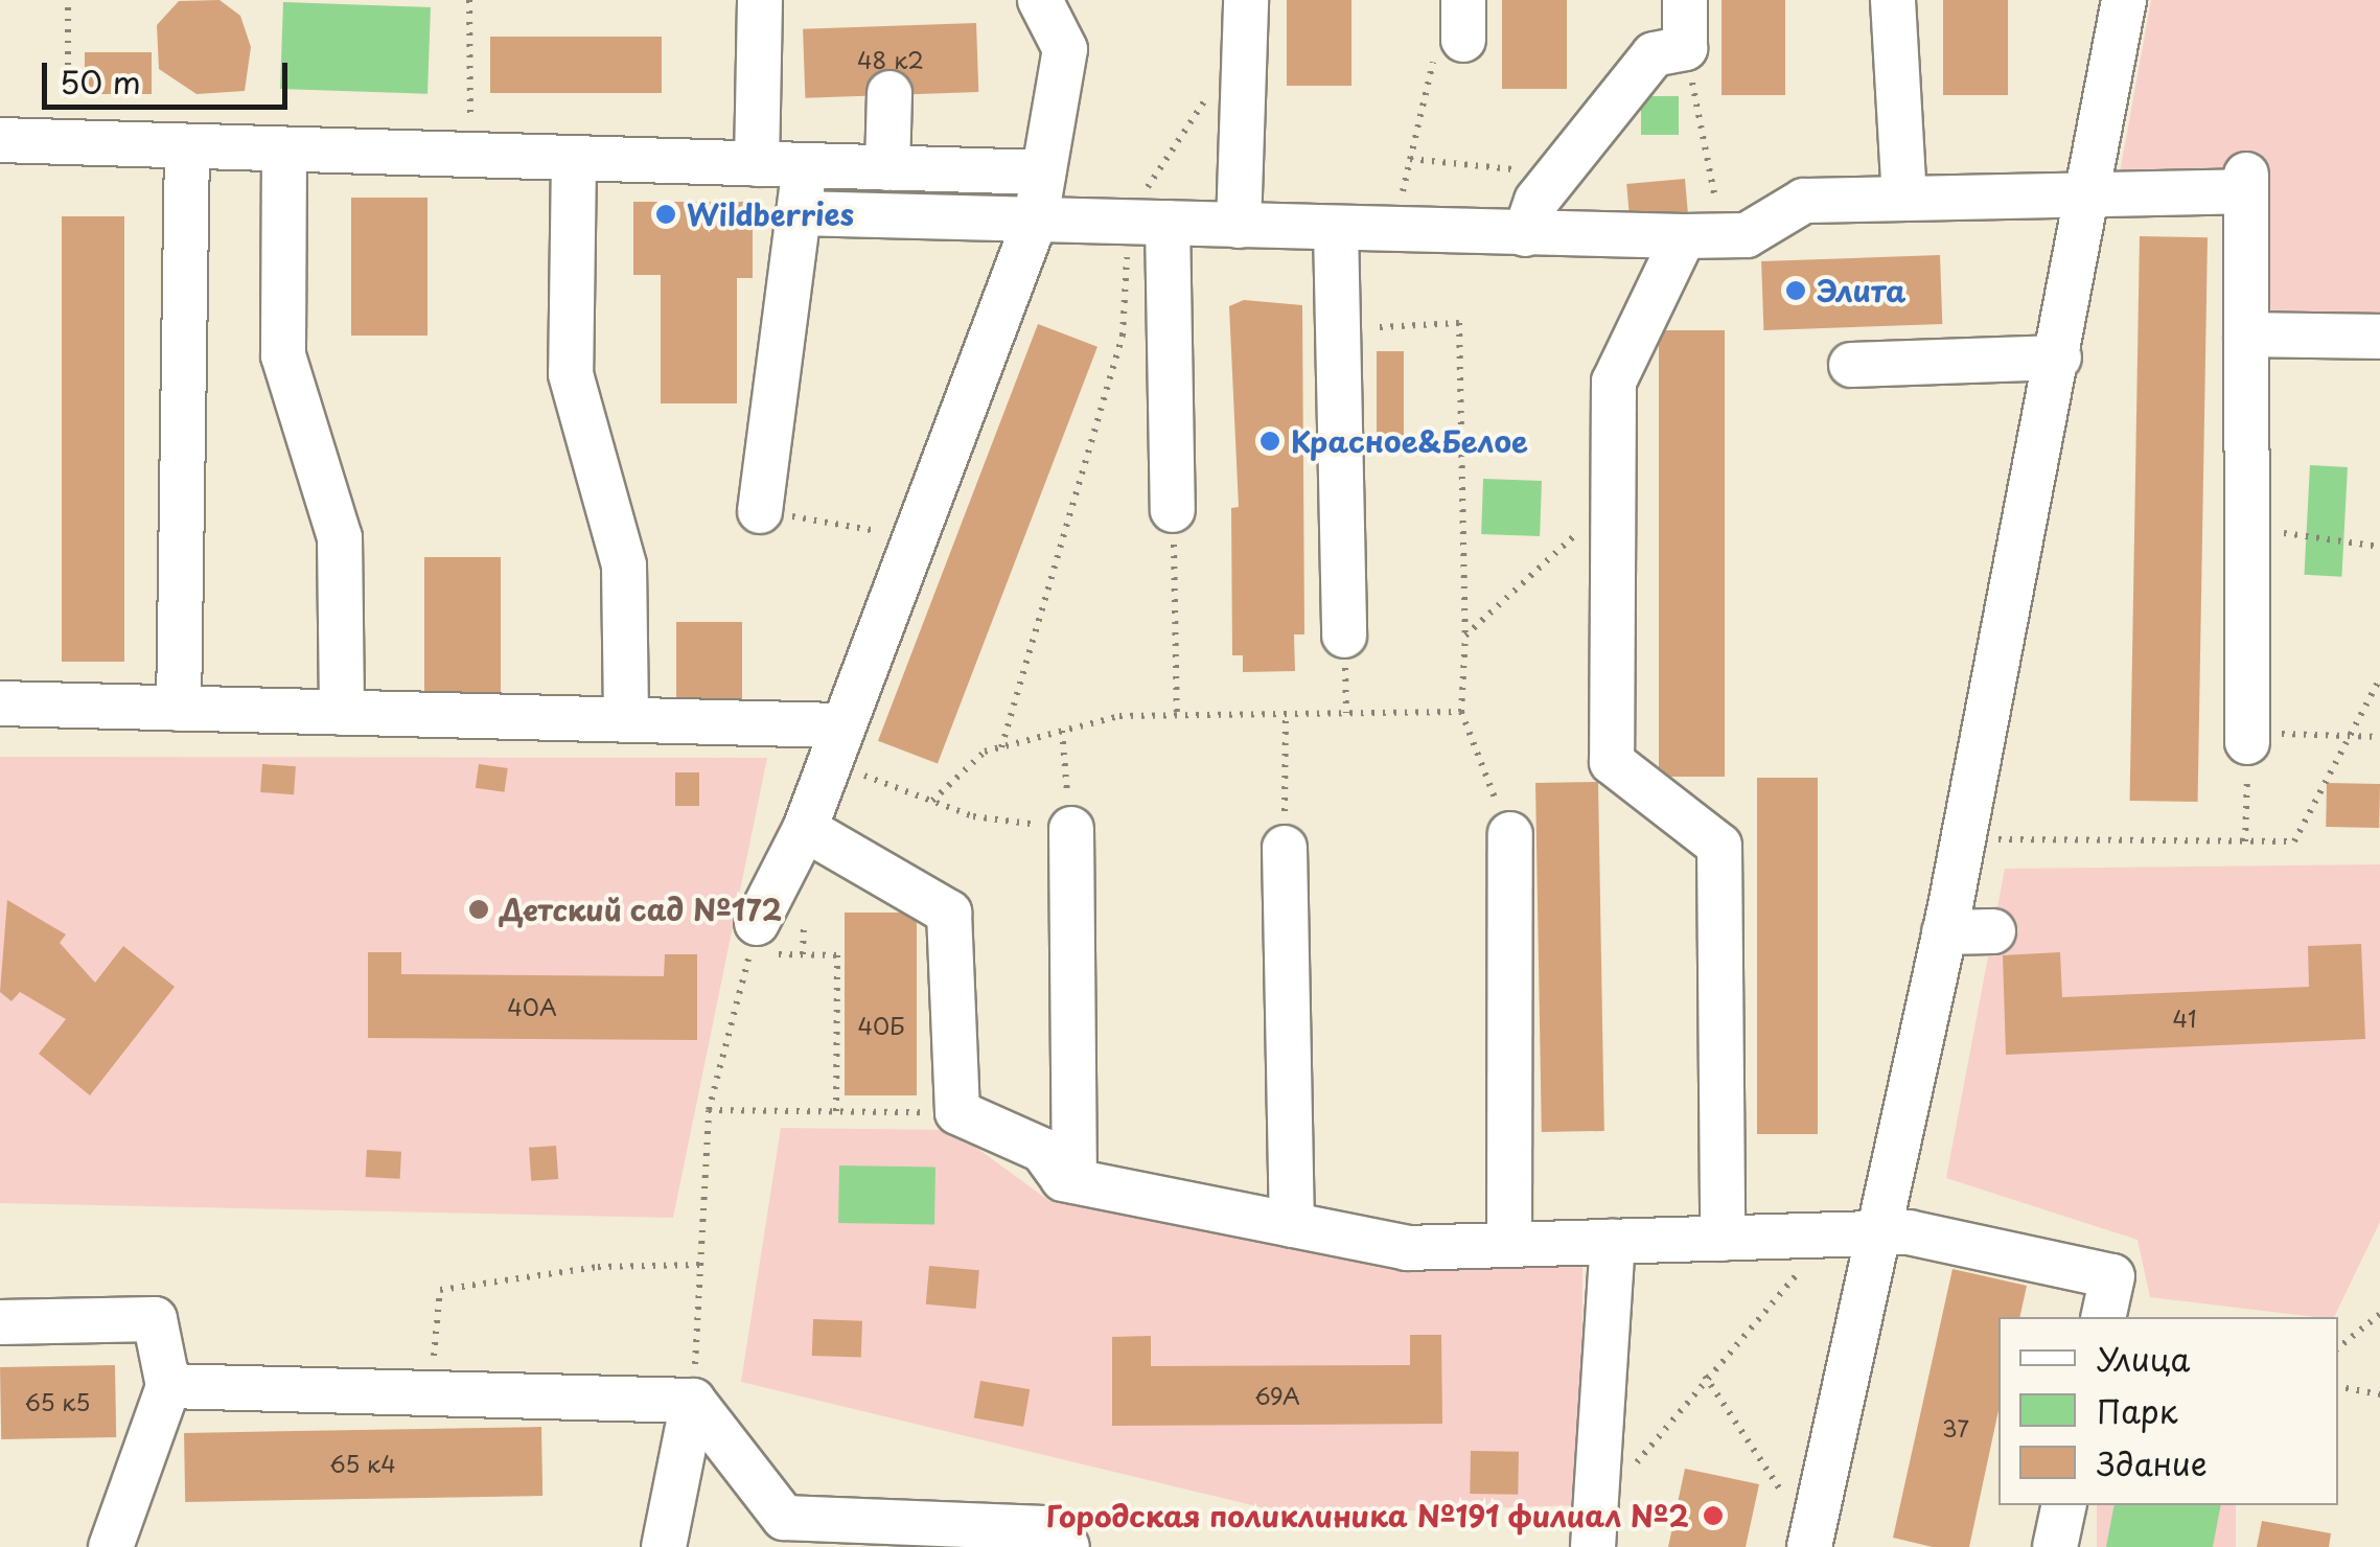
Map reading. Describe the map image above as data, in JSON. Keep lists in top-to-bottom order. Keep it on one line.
{"places":["Wildberries","Элита","Красное&Белое","Детский сад №172","Городская поликлиника №191 филиал №2"],"house_numbers":["48 к2","40А","41","40Б","69А","65 к5","37","65 к4"],"legend":["Улица","Парк","Здание"],"scale_bar":"50 m"}
